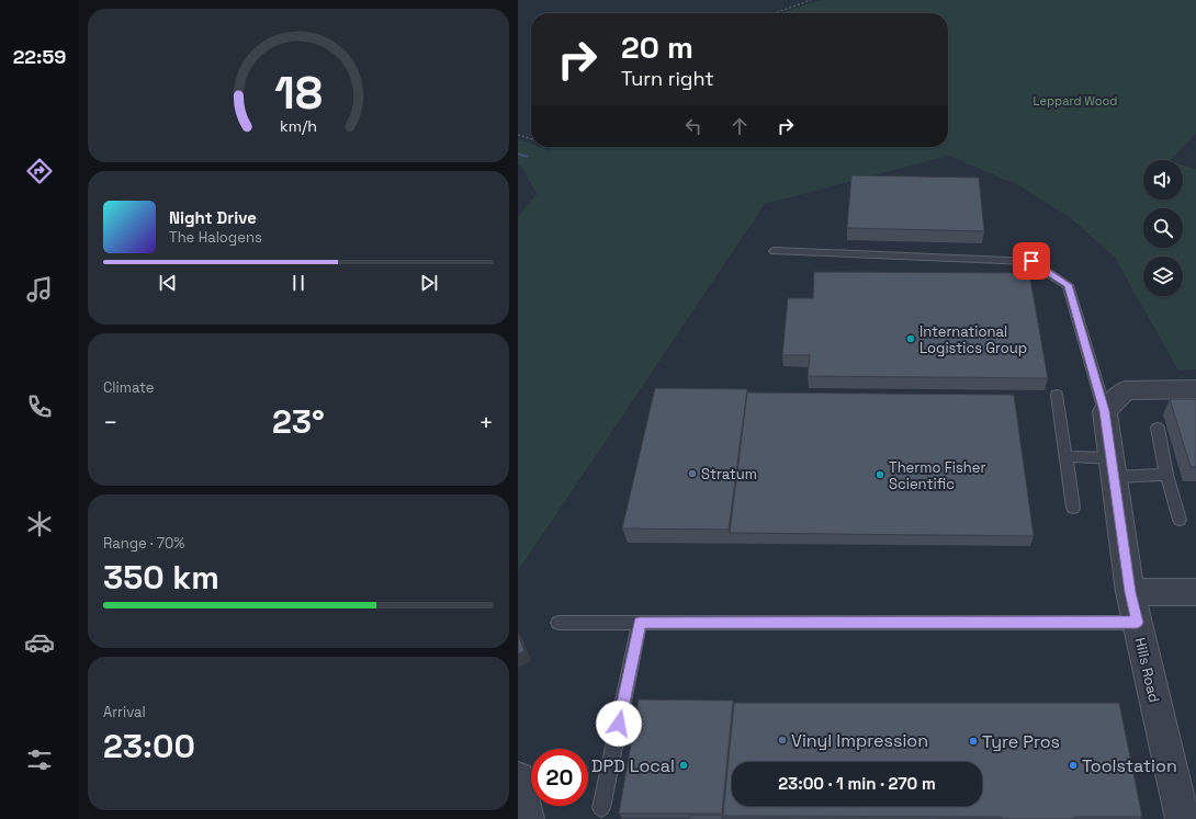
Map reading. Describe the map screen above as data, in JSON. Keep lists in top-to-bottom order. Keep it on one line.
{"streets":{"street":["Hills Road"]},"parks":["Leppard Wood"],"places":["International Logistics Group","Stratum","Thermo Fisher Scientific","Vinyl Impression","Tyre Pros","DPD Local","Toolstation"],"page":{"tabs":"22:59","turn":["20 m","Turn right"],"song":["Night Drive","The Halogens"],"tile":["Climate",["Range · 70%","350 km"],["Arrival","23:00"]],"heat":["−","23°","+"],"limit":"20","trip":"23:00 · 1 min · 270 m","gauge":["18","km/h"]}}
